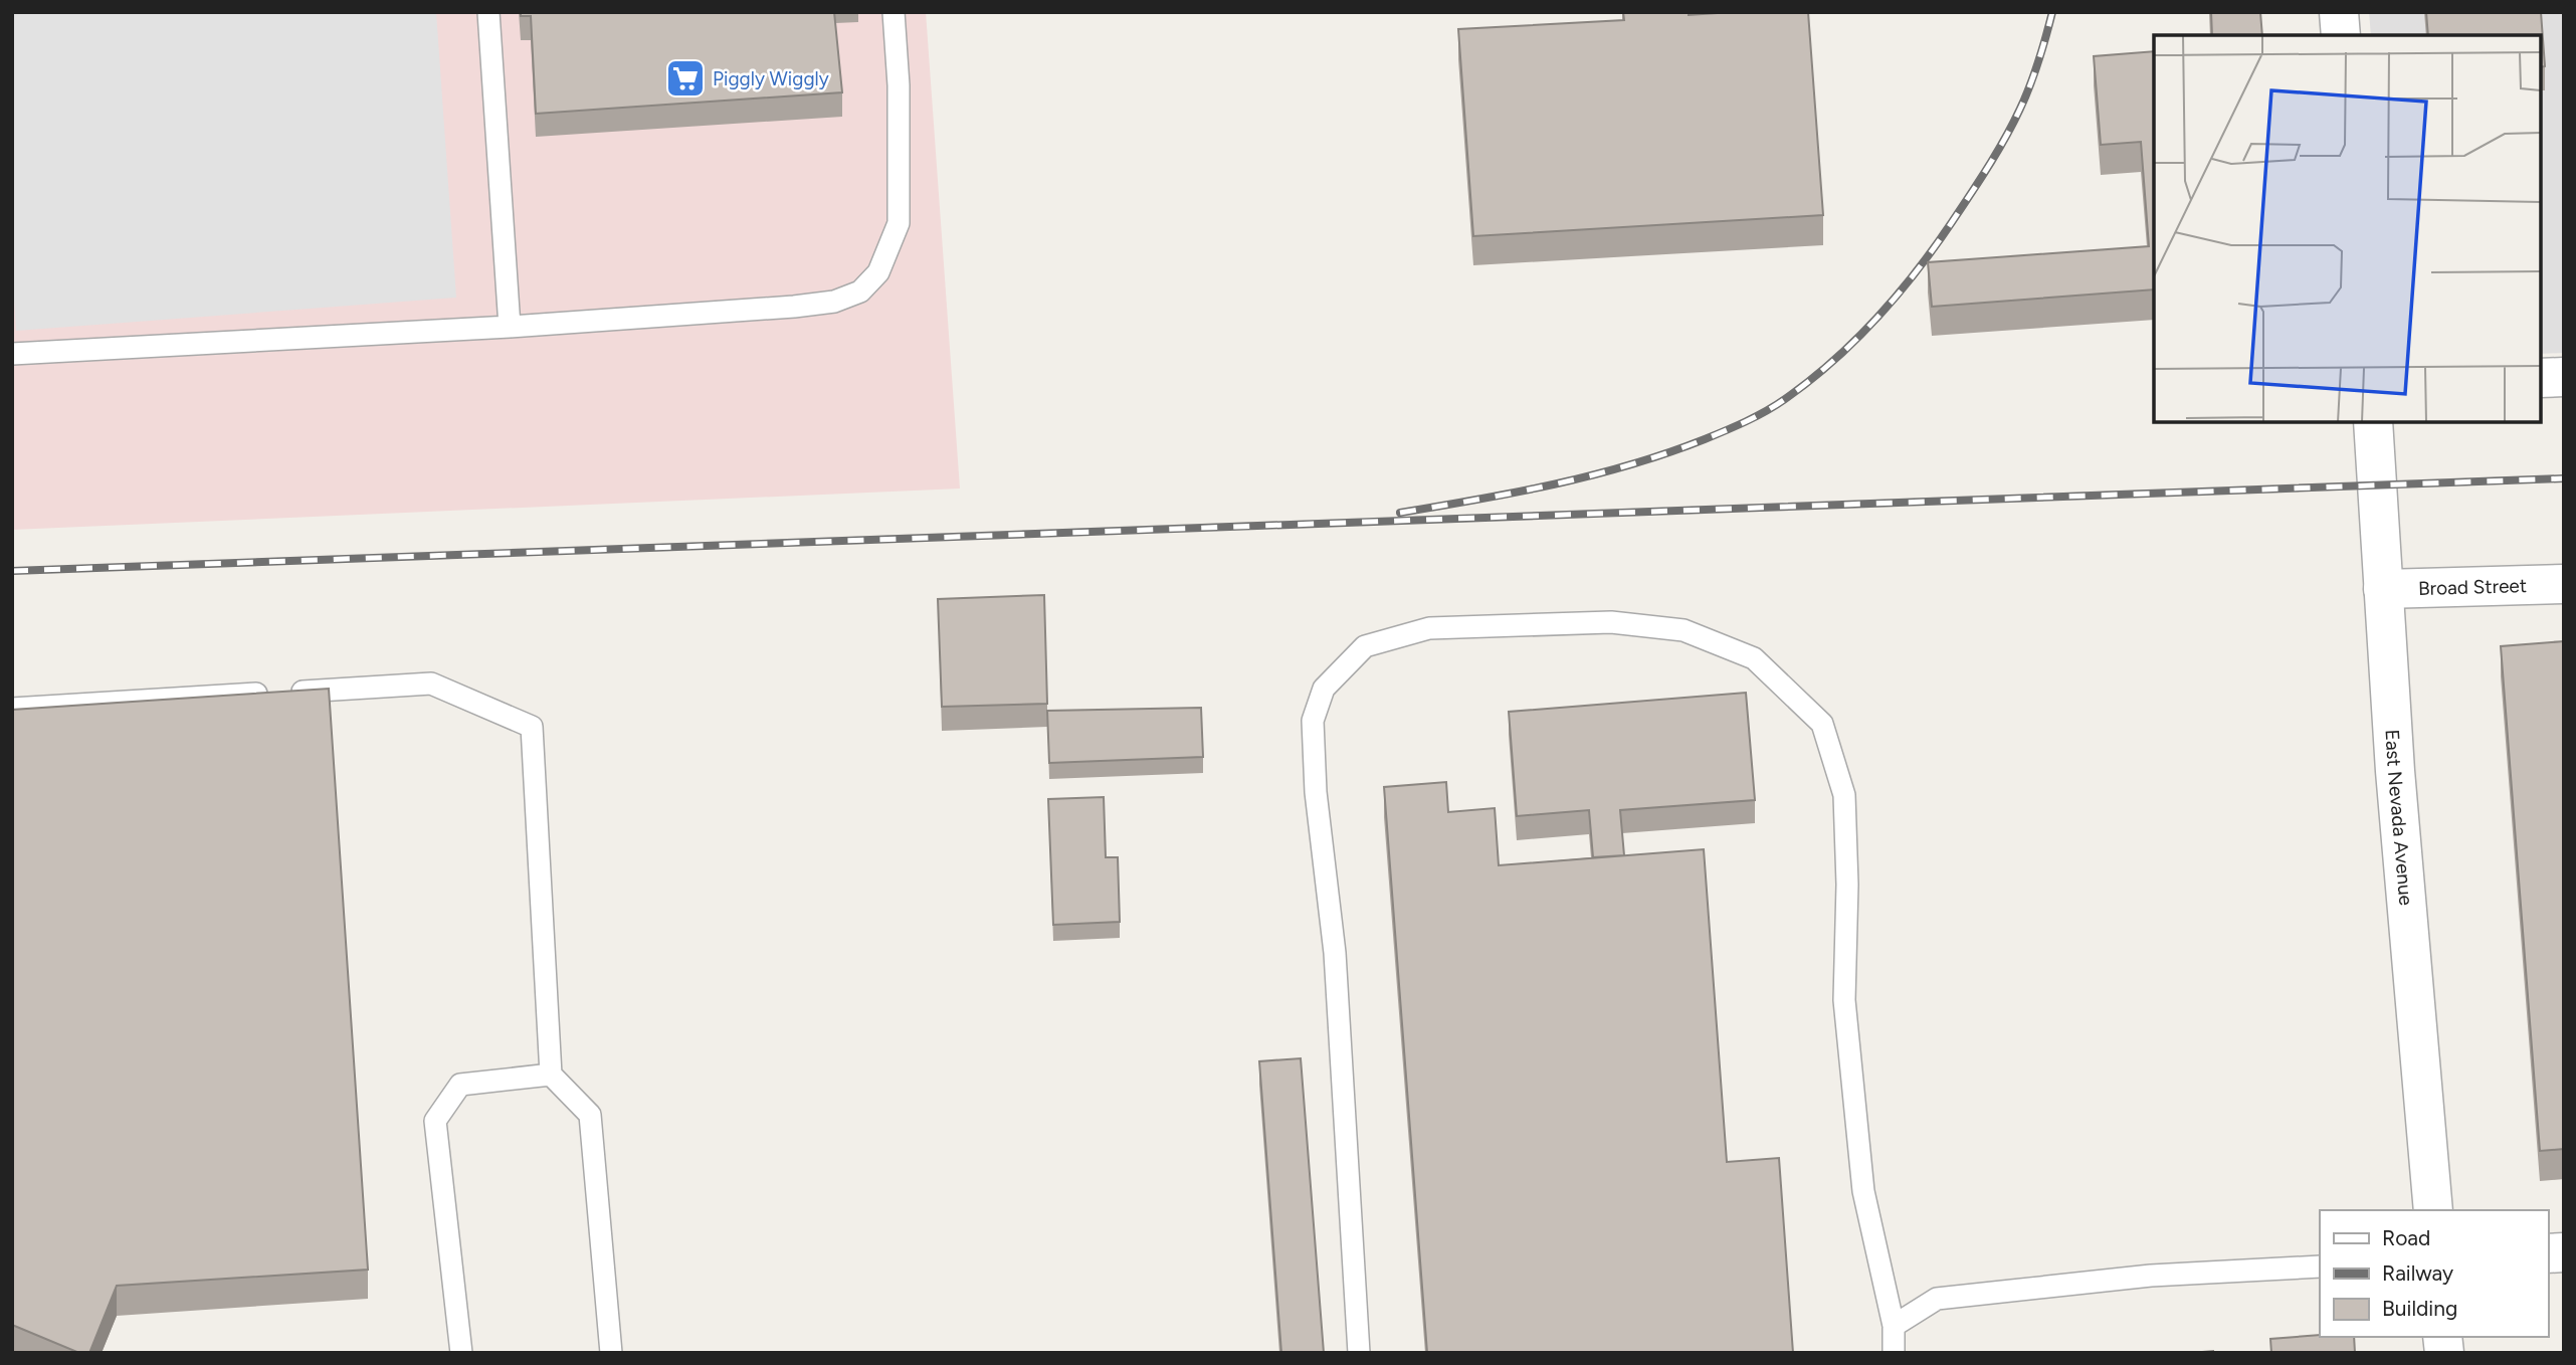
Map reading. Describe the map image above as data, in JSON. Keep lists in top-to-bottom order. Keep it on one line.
{"streets":{"street":["Broad Street","East Nevada Avenue"]},"crossings":[["Broad Street","East Nevada Avenue"]],"places":{"supermarket":["Piggly Wiggly"]},"legend":["Road","Railway","Building"]}
